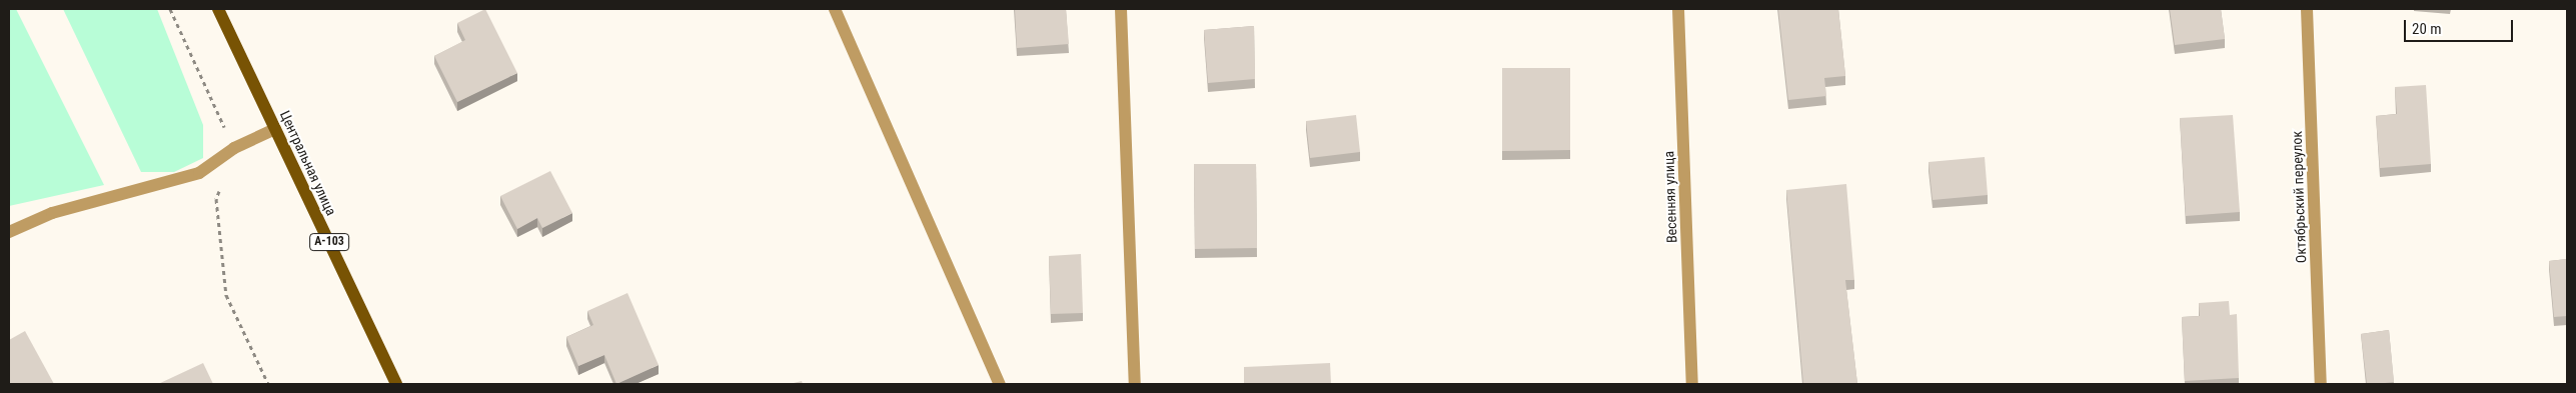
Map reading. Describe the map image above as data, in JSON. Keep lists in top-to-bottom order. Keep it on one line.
{"streets":{"main road":["Центральная улица","А-103"],"street":["Весенняя улица","Октябрьский переулок"]},"scale_bar":"20 m"}
